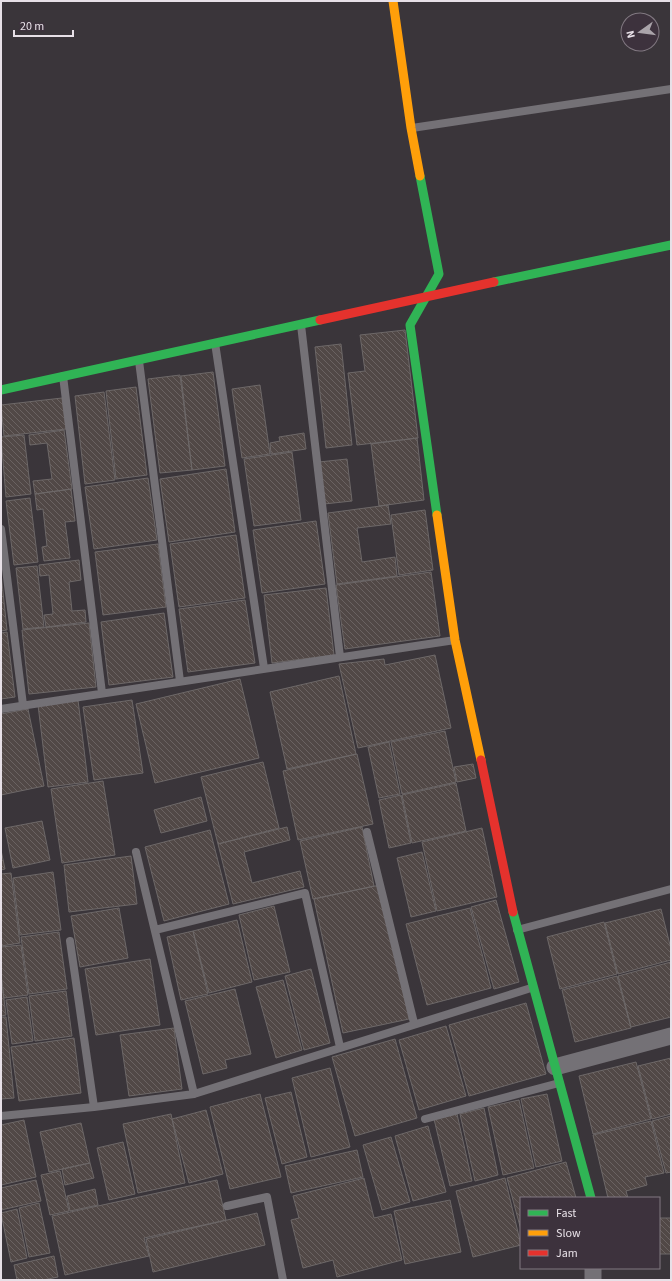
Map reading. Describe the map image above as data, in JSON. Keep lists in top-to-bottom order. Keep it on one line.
{"legend":["Fast","Slow","Jam"],"scale_bar":"20 m","north":"left"}
